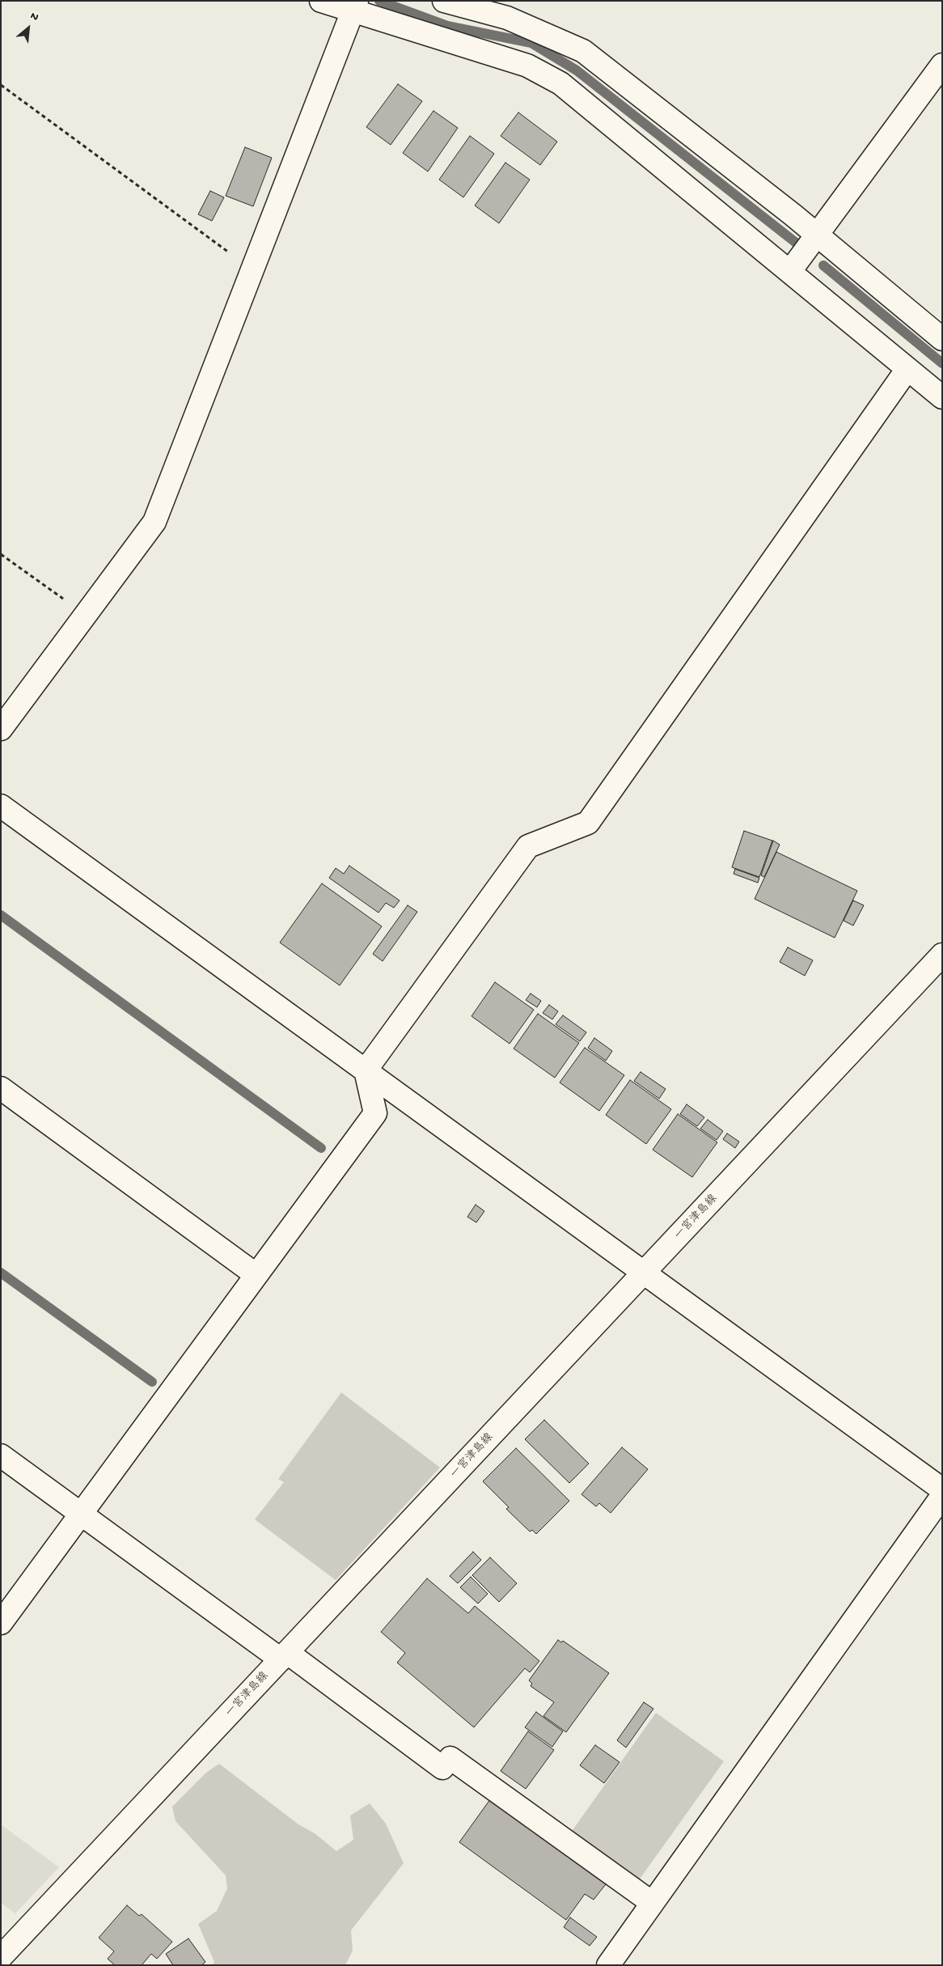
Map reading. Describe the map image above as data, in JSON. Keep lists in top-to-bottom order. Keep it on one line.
{"streets":{"street":["一宮津島線"]},"north":"top right"}
